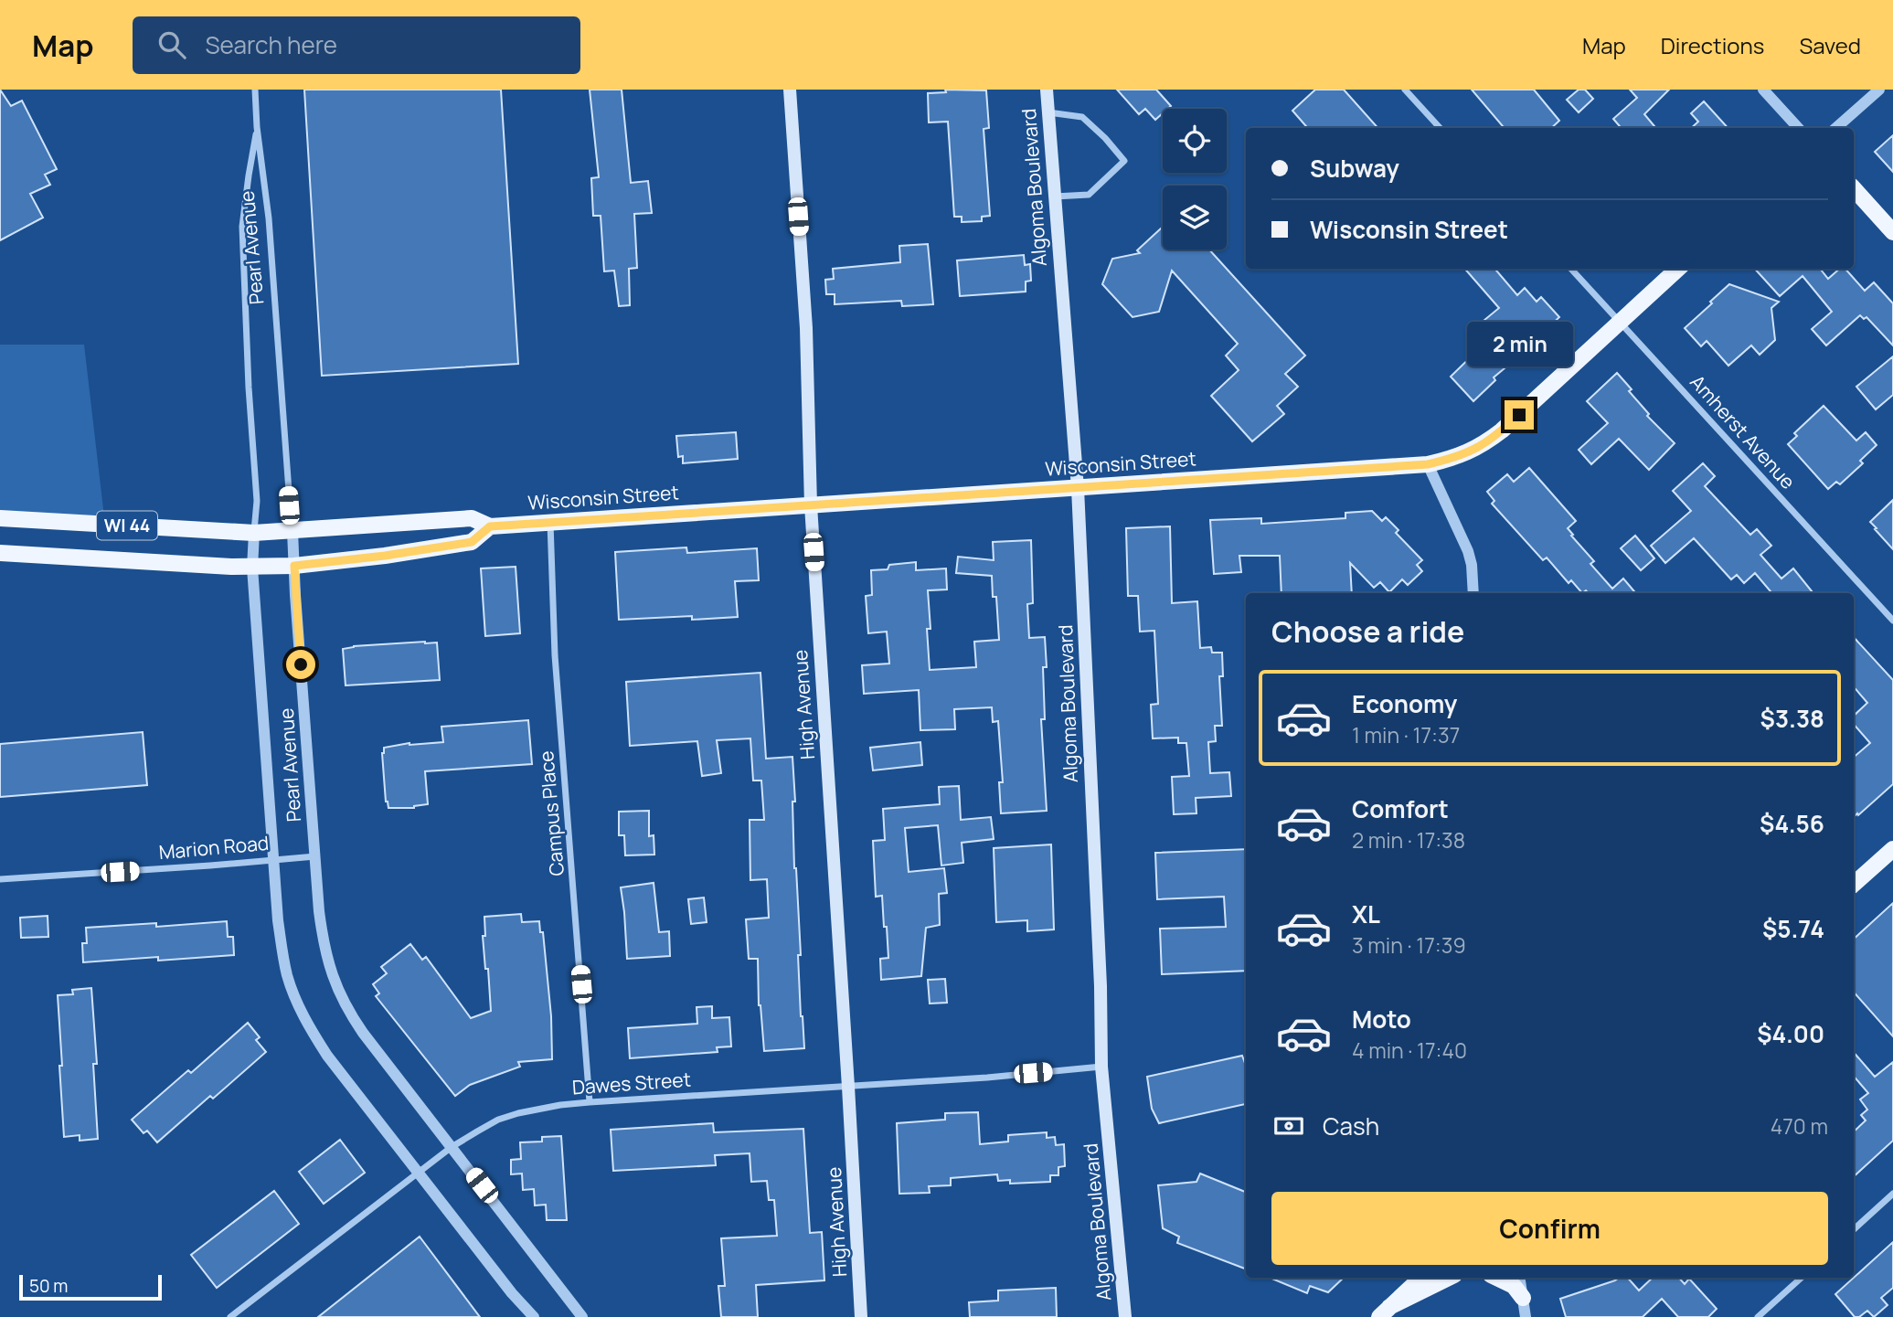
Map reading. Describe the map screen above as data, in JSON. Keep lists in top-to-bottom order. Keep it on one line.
{"streets":{"main road":["Algoma Boulevard","Wisconsin Street","WI 44","High Avenue"],"street":["Pearl Avenue","Amherst Avenue","Campus Place","Marion Road","Dawes Street"]},"crossings":[["Algoma Boulevard","Wisconsin Street"],["Algoma Boulevard","Dawes Street"],["Pearl Avenue","Wisconsin Street"],["Pearl Avenue","Marion Road"],["Pearl Avenue","Dawes Street"],["Amherst Avenue","Wisconsin Street"],["Wisconsin Street","High Avenue"],["Wisconsin Street","Campus Place"],["High Avenue","Dawes Street"],["Campus Place","Dawes Street"]],"scale_bar":"50 m","page":{"header":"Map","search":"Search here","nav":["Map","Directions","Saved"],"banner":["Subway","Wisconsin Street"],"bubble":"2 min","heading":"Choose a ride","list":[{"name":"Economy","note":"1 min · 17:37","value":"$3.38"},{"name":"Comfort","note":"2 min · 17:38","value":"$4.56"},{"name":"XL","note":"3 min · 17:39","value":"$5.74"},{"name":"Moto","note":"4 min · 17:40","value":"$4.00"}],"pay":["Cash","470 m"],"buttons":"Confirm","scale":"50 m"}}
